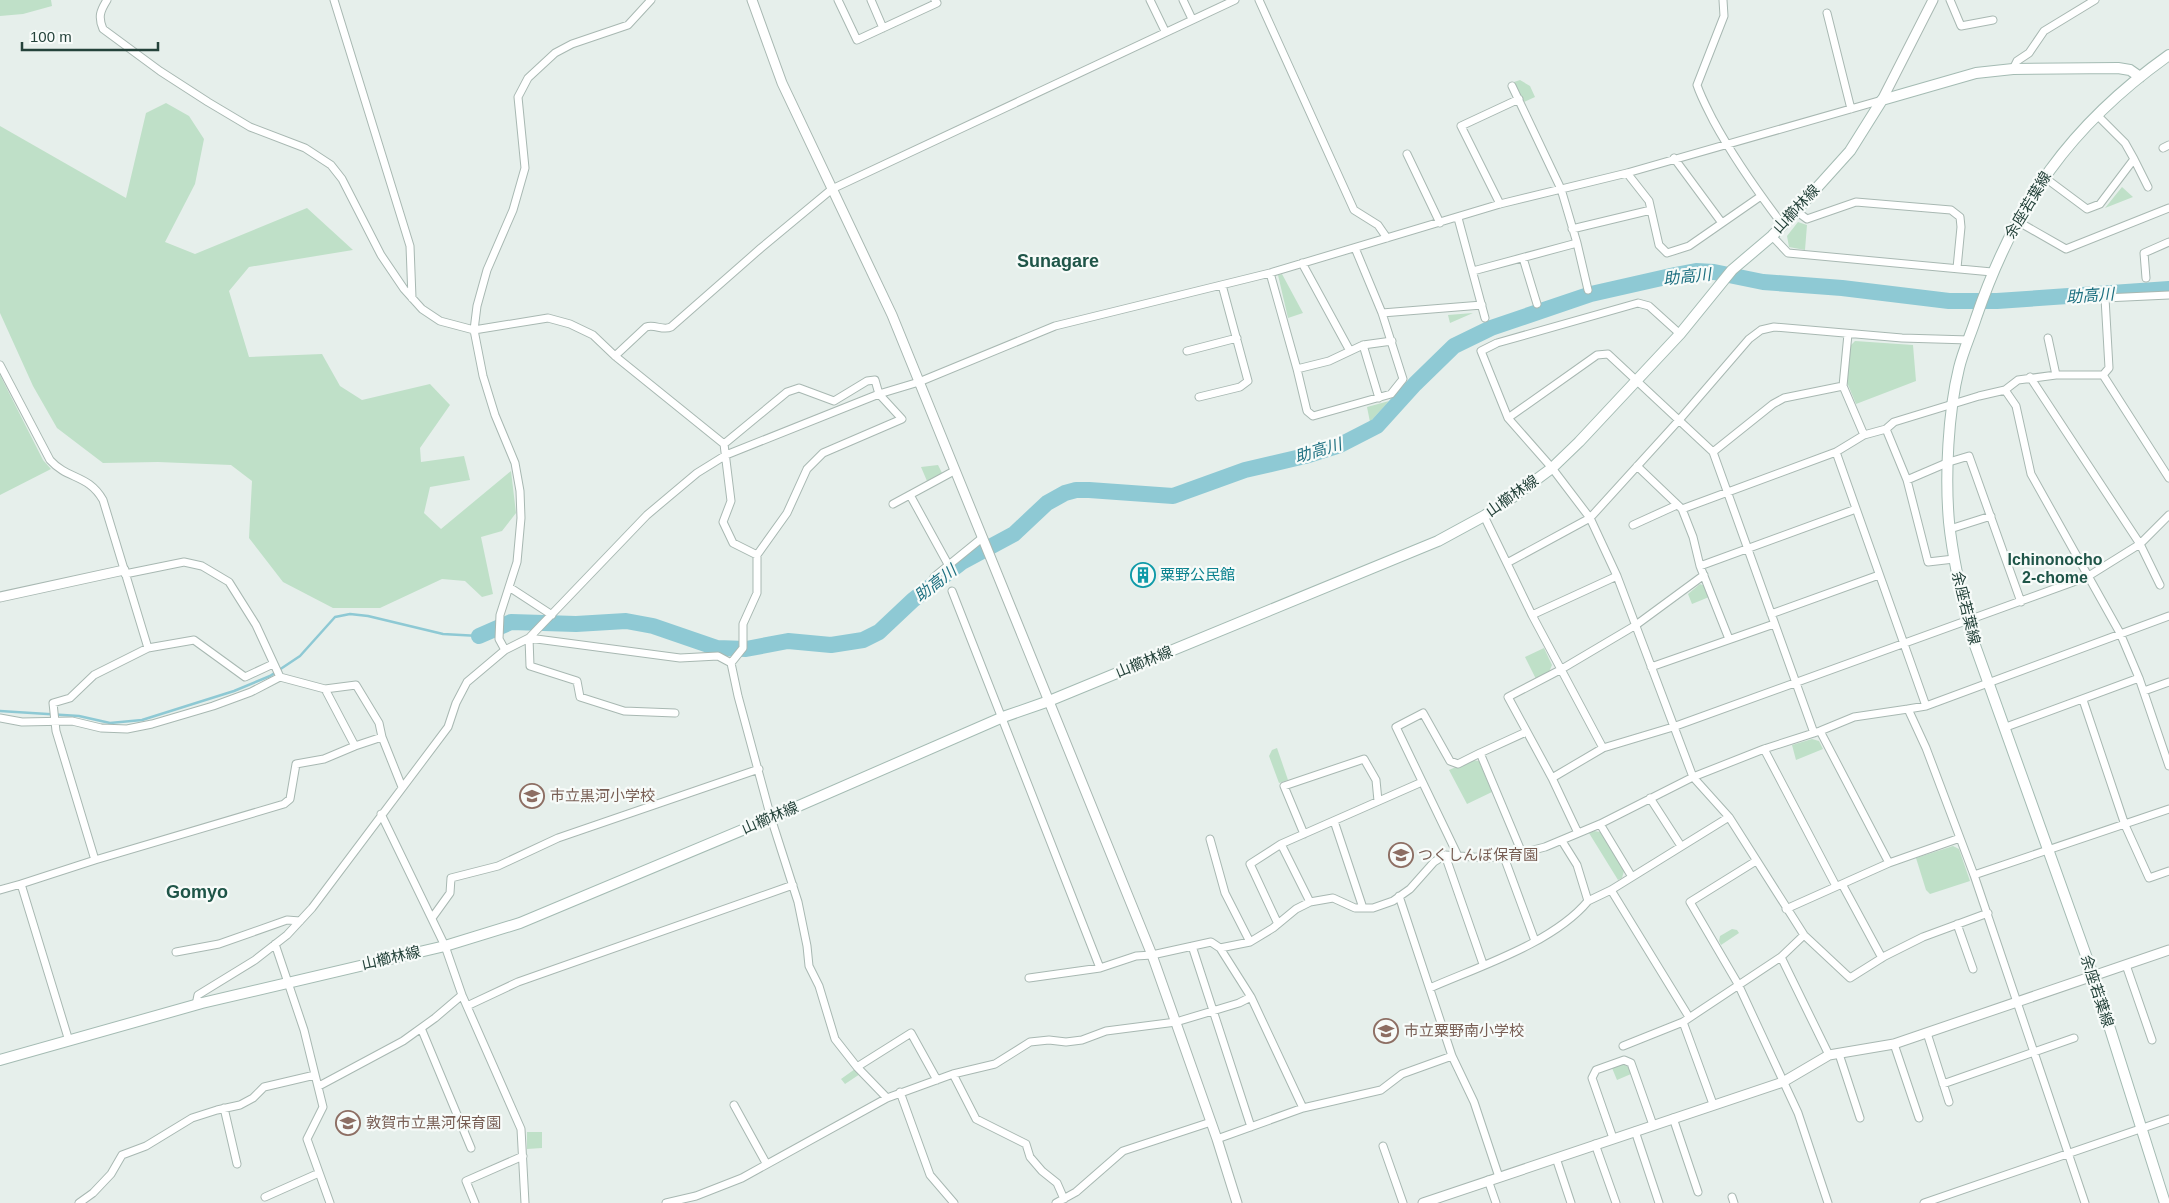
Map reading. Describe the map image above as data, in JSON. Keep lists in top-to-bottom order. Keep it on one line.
{"streets":{"main road":["余座若葉線","山櫛林線"]},"districts":["Sunagare","Ichinonocho 2-chome","Gomyo"],"water":["助高川"],"places":{"building":["粟野公民館"],"school or university":["市立黒河小学校","つくしんぼ保育園","市立粟野南小学校","敦賀市立黒河保育園"]},"scale_bar":"100 m"}
